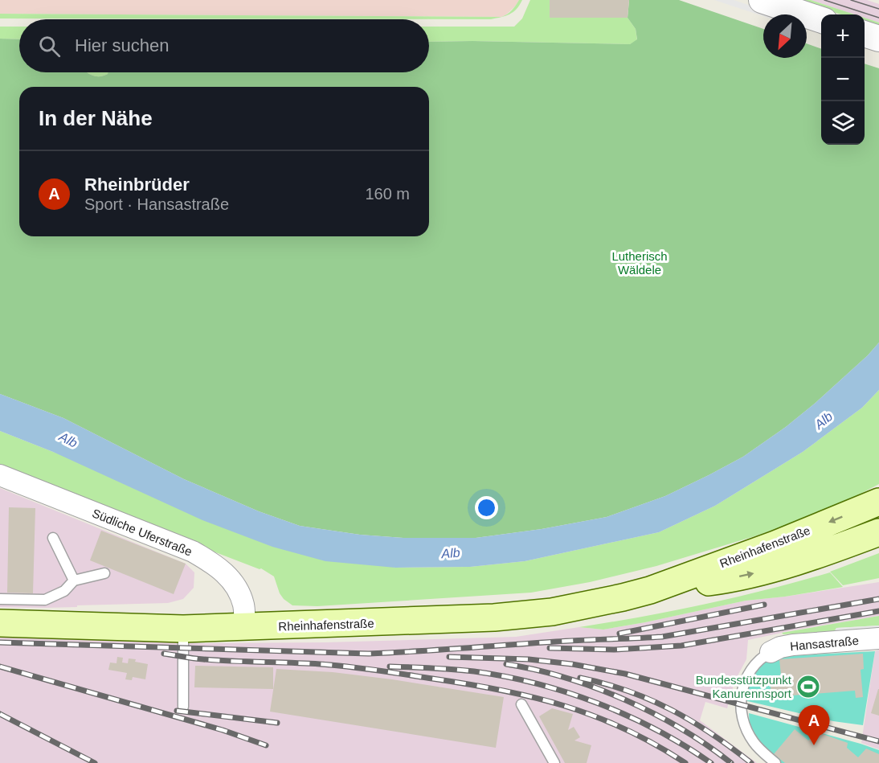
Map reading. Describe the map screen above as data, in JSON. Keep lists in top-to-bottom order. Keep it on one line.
{"streets":{"main road":["Rheinhafenstraße"],"street":["Südliche Uferstraße","Hansastraße"]},"crossings":[["Südliche Uferstraße","Rheinhafenstraße"]],"water":["Alb"],"parks":["Lutherisch Wäldele"],"places":{"sports":["Bundesstützpunkt Kanurennsport"]},"north":"bottom left","page":{"map_buttons":["+","−"],"search":"Hier suchen","heading":"In der Nähe","list":[{"mark":"A","name":"Rheinbrüder","note":"Sport · Hansastraße","value":"160 m"}],"pins":"A"}}
